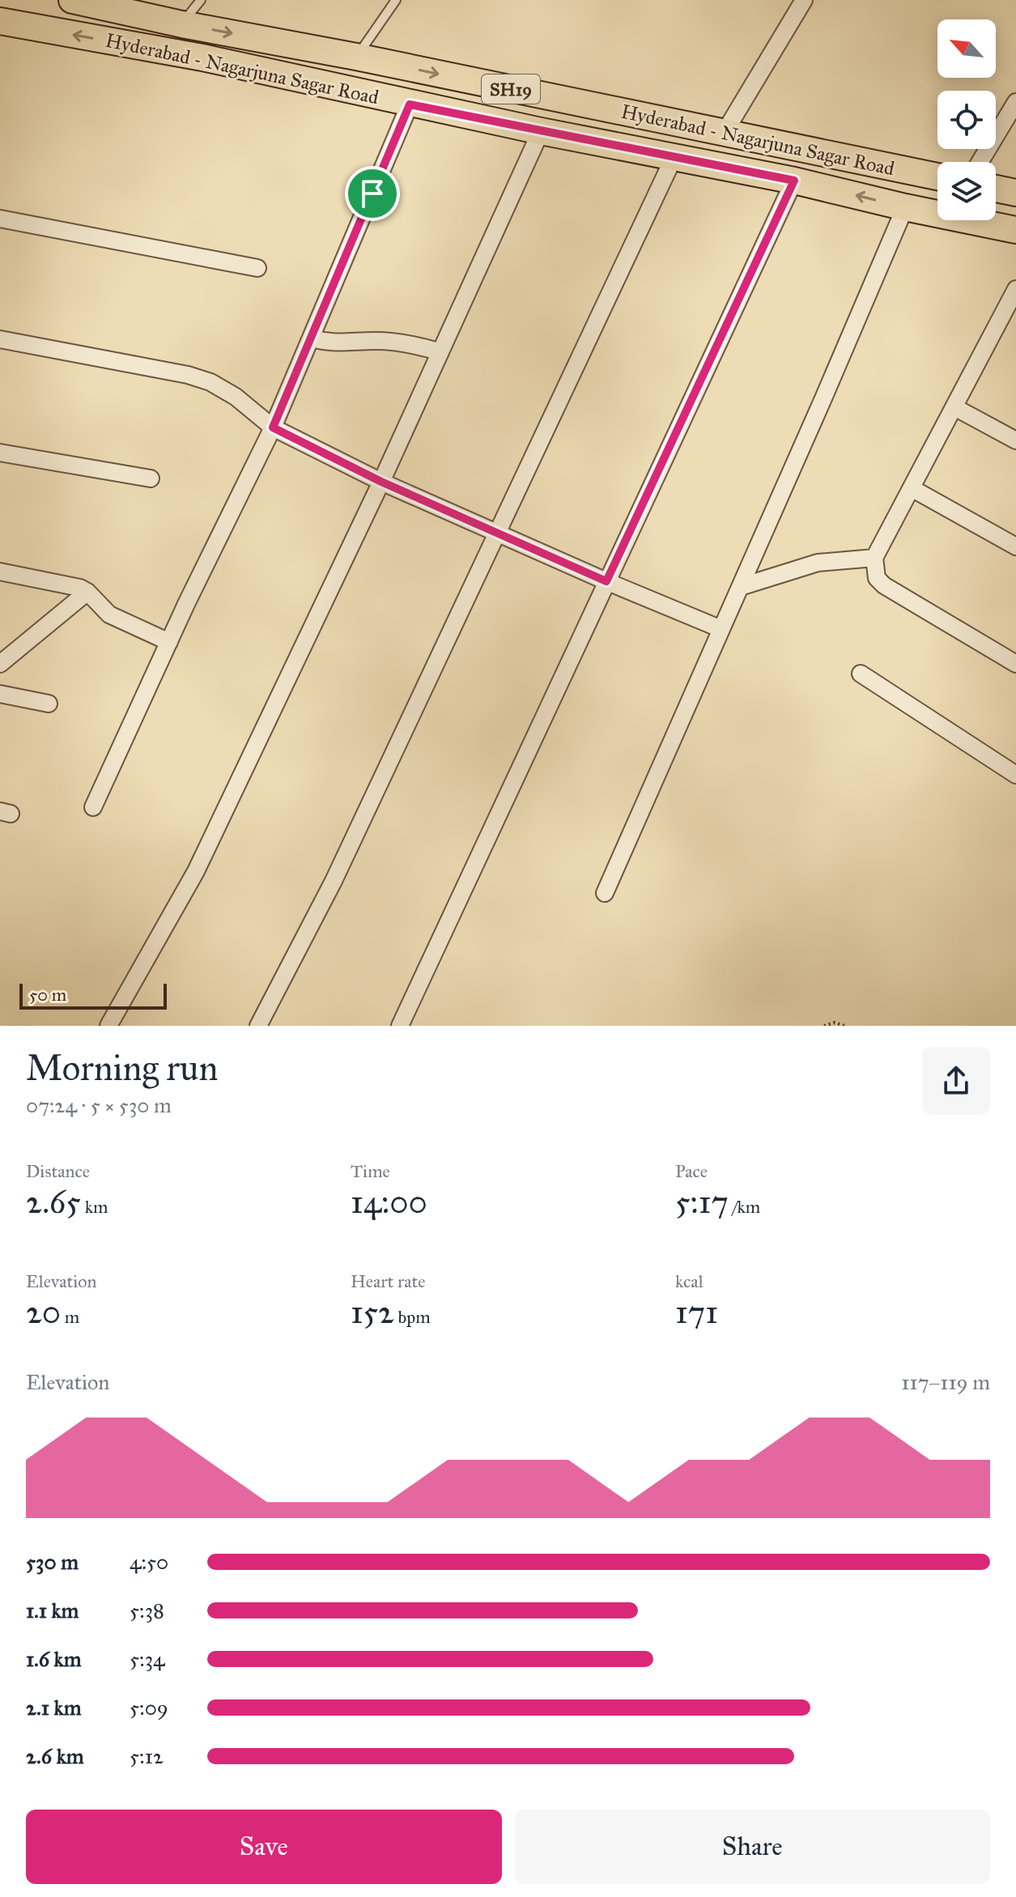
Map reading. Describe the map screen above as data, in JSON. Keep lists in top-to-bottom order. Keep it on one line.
{"streets":{"main road":["Hyderabad - Nagarjuna Sagar Road","SH19"]},"scale_bar":"50 m","north":"top left","page":{"scale":"50 m","heading":["Morning run","07:24 · 5 × 530 m"],"stats":[["Distance","2.65 km"],["Time","14:00"],["Pace","5:17 /km"],["Elevation","20 m"],["Heart rate","152 bpm"],["kcal","171"]],"chart":["Elevation","117–119 m"],"list":[{"name":"530 m","note":"4:50"},{"name":"1.1 km","note":"5:38"},{"name":"1.6 km","note":"5:34"},{"name":"2.1 km","note":"5:09"},{"name":"2.6 km","note":"5:12"}],"buttons":["Save","Share"]}}
